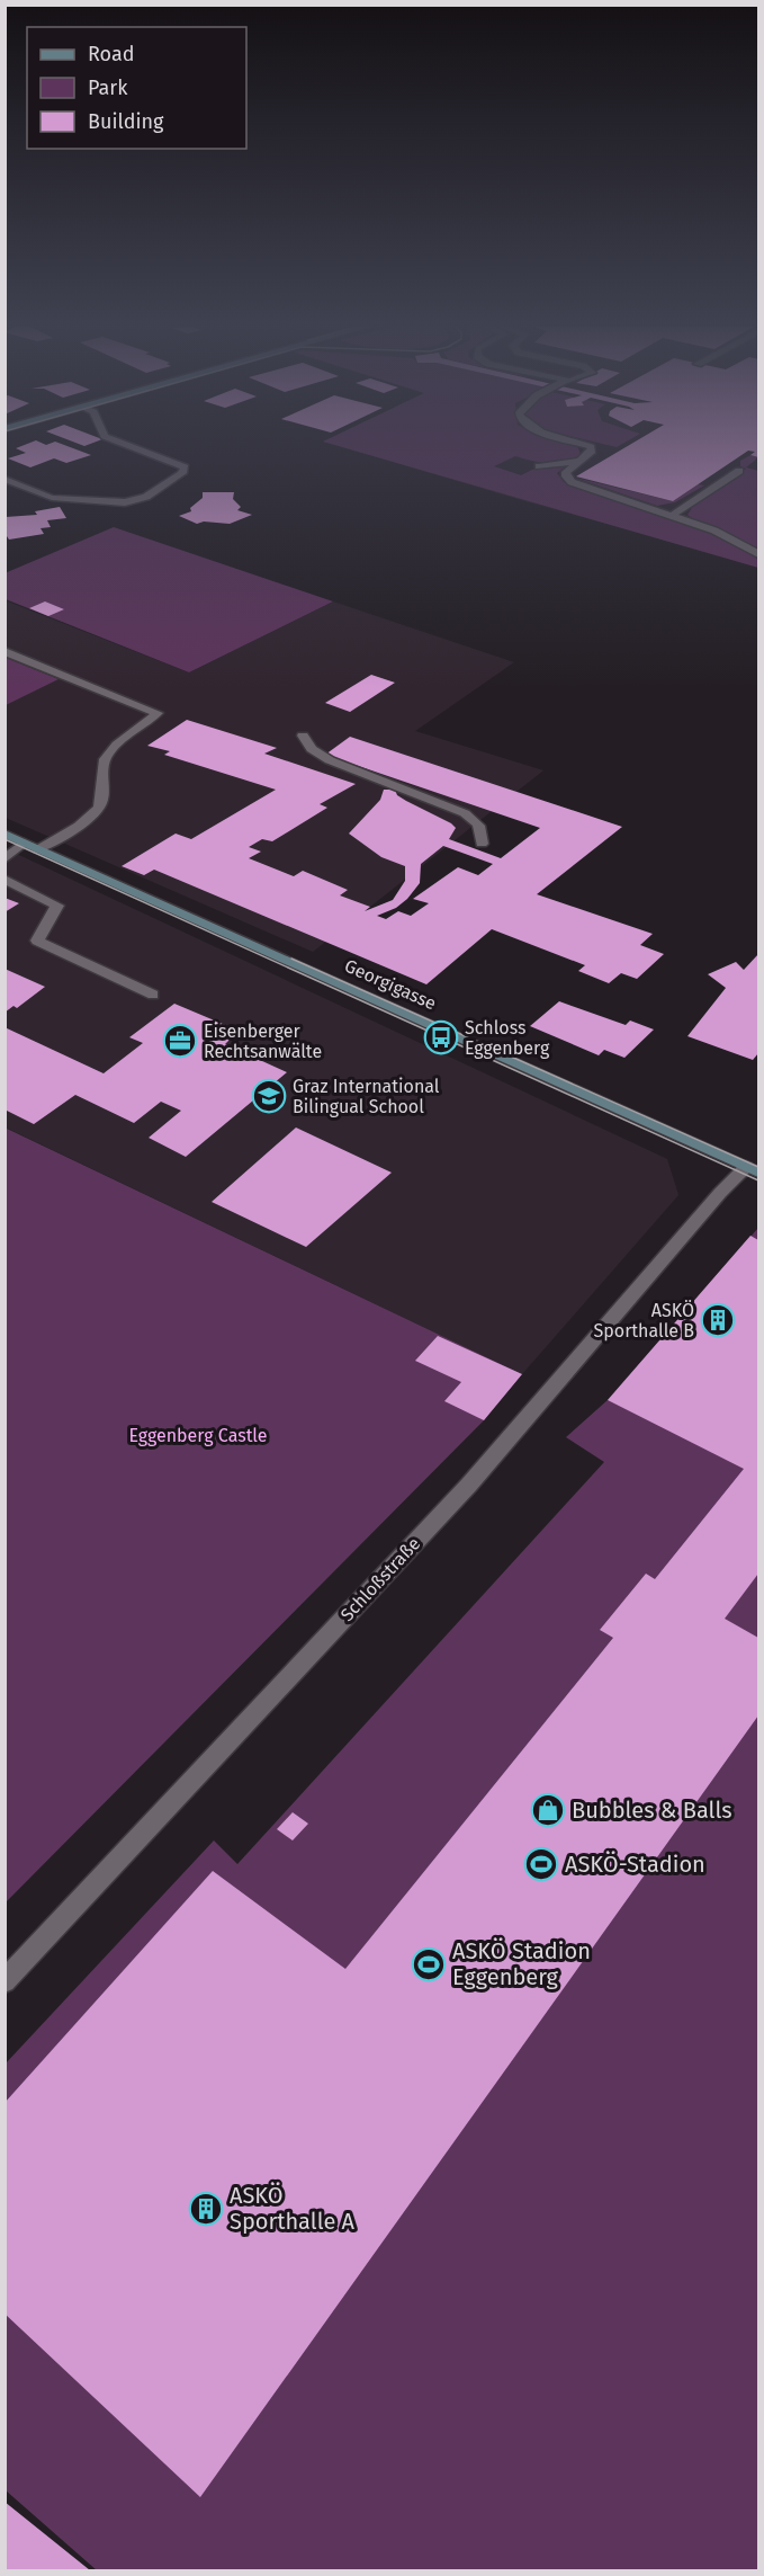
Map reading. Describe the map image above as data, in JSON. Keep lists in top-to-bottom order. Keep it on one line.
{"streets":{"main road":["Georgigasse"],"street":["Schloßstraße"]},"crossings":[["Georgigasse","Schloßstraße"]],"parks":["Eggenberg Castle"],"places":{"bus stop":["Schloss Eggenberg"],"office":["Eisenberger Rechtsanwälte"],"school or university":["Graz International Bilingual School"],"building":["ASKÖ Sporthalle B","ASKÖ Sporthalle A"],"shop":["Bubbles & Balls"],"sports":["ASKÖ-Stadion","ASKÖ Stadion Eggenberg"]},"legend":["Road","Park","Building"]}
